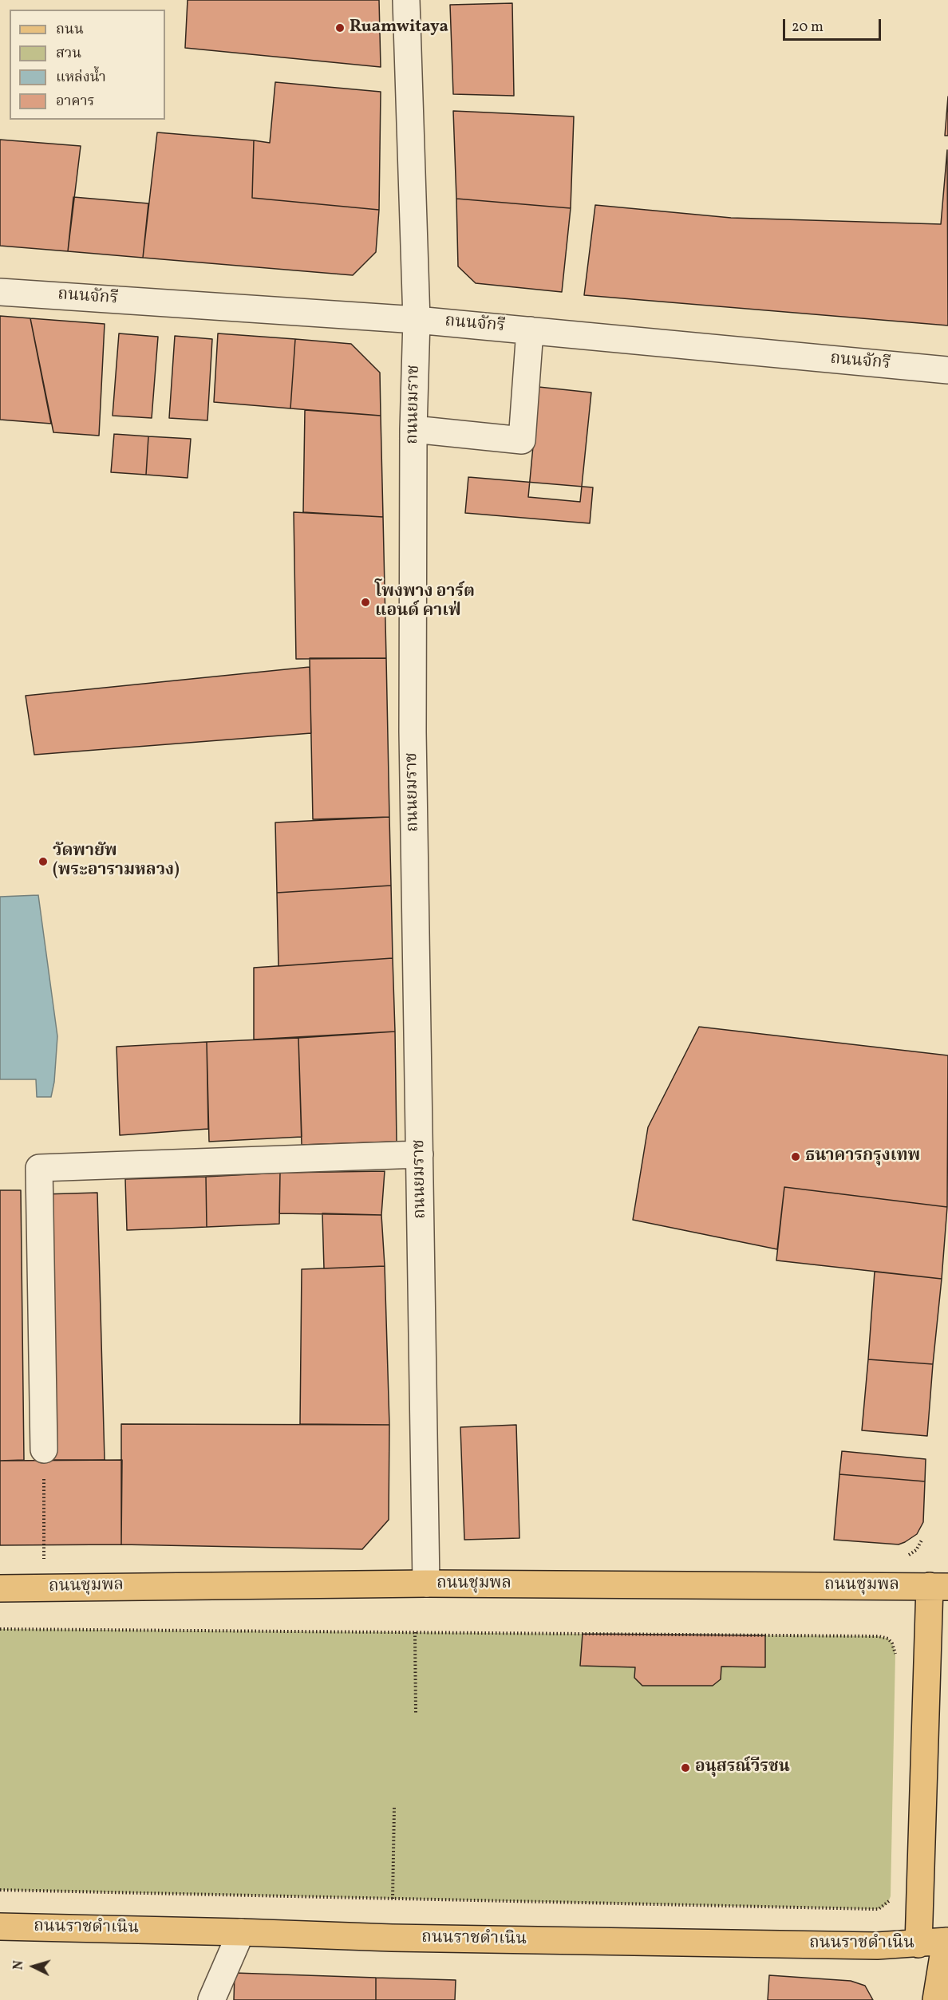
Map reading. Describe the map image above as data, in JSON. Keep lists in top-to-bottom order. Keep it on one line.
{"streets":{"main road":["ถนนชุมพล","ถนนราชดำเนิน"],"street":["ถนนจักรี","ถนนยมราช"]},"crossings":[["ถนนจักรี","ถนนยมราช"],["ถนนยมราช","ถนนชุมพล"]],"places":["Ruamwitaya","โพงพาง อาร์ต แอนด์ คาเฟ่","วัดพายัพ (พระอารามหลวง)","ธนาคารกรุงเทพ","อนุสรณ์วีรชน"],"legend":["ถนน","สวน","แหล่งน้ำ","อาคาร"],"scale_bar":"20 m","north":"left"}
